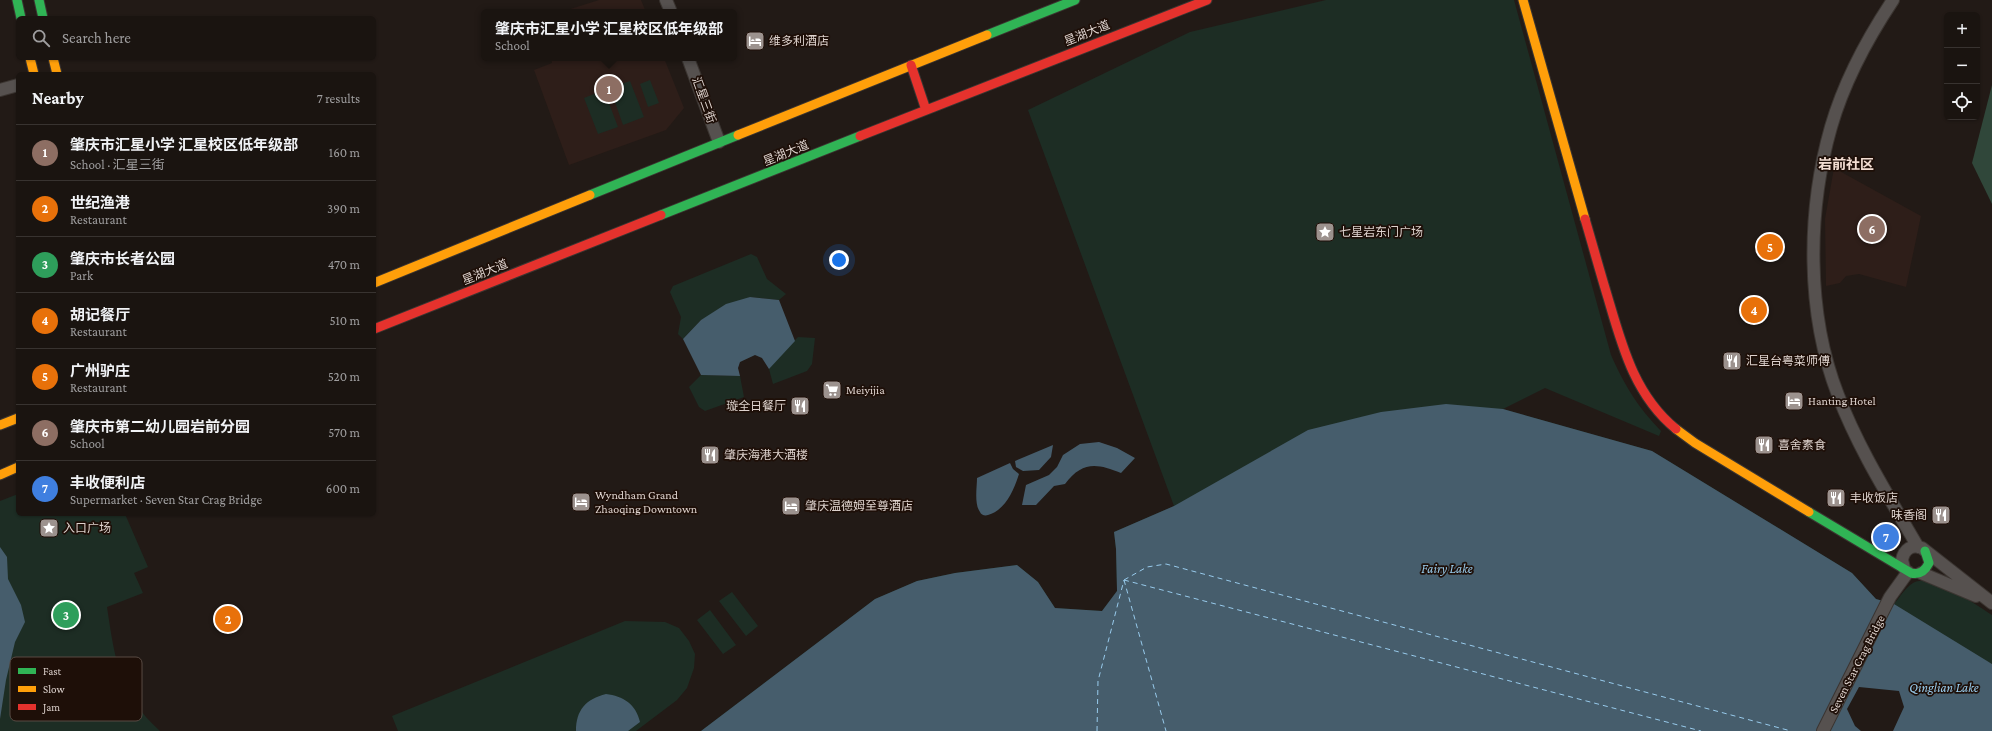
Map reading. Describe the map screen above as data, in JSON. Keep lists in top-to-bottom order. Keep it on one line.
{"streets":{"main road":["星湖大道"],"street":["汇星三街","Seven Star Crag Bridge"]},"districts":["岩前社区"],"water":["Fairy Lake","Qinglian Lake"],"places":{"hotel":["维多利酒店","Hanting Hotel","Wyndham Grand Zhaoqing Downtown","肇庆温德姆至尊酒店"],"place":["七星岩东门广场","入口广场"],"restaurant":["汇星台粤菜师傅","璇全日餐厅","喜舍素食","肇庆海港大酒楼","丰收饭店","味香阁"],"supermarket":["Meiyijia"]},"legend":["Fast","Slow","Jam"],"page":{"popup":["肇庆市汇星小学 汇星校区低年级部","School"],"map_buttons":["+","−"],"search":"Search here","heading":["Nearby","7 results"],"pins":["1","6","5","4","7","3","2"],"list":[{"mark":"1","name":"肇庆市汇星小学 汇星校区低年级部","note":"School · 汇星三街","value":"160 m"},{"mark":"2","name":"世纪渔港","note":"Restaurant","value":"390 m"},{"mark":"3","name":"肇庆市长者公园","note":"Park","value":"470 m"},{"mark":"4","name":"胡记餐厅","note":"Restaurant","value":"510 m"},{"mark":"5","name":"广州驴庄","note":"Restaurant","value":"520 m"},{"mark":"6","name":"肇庆市第二幼儿园岩前分园","note":"School","value":"570 m"},{"mark":"7","name":"丰收便利店","note":"Supermarket · Seven Star Crag Bridge","value":"600 m"}]}}
